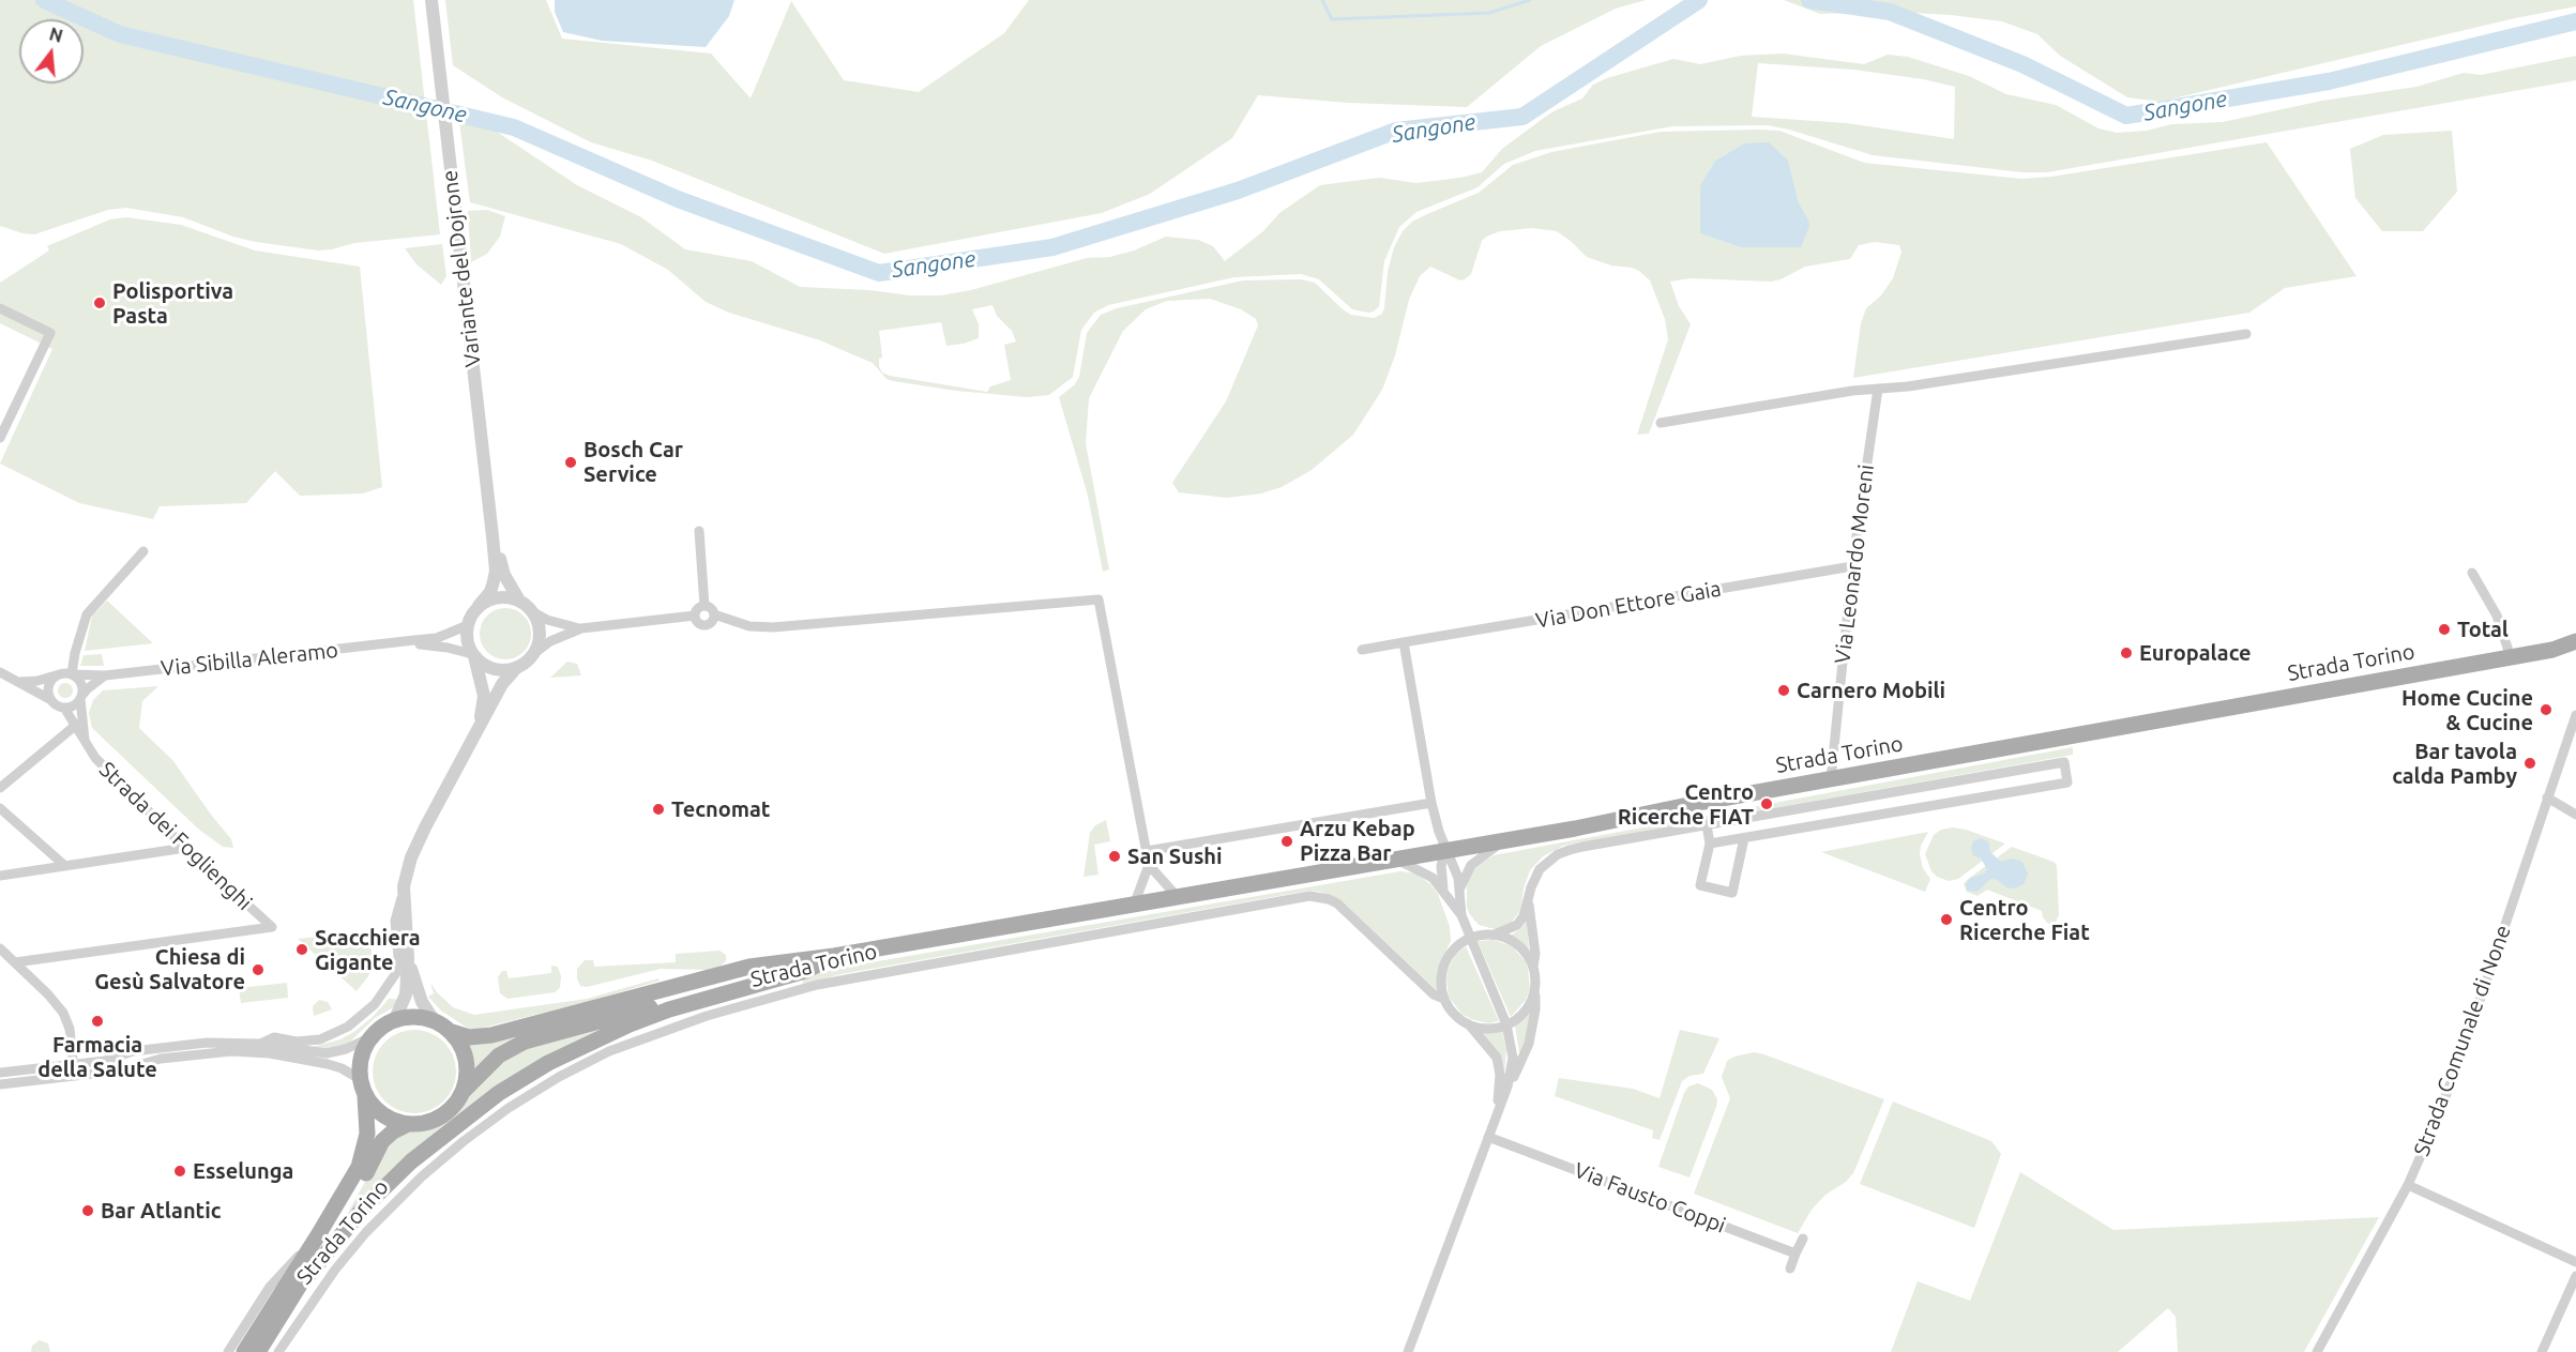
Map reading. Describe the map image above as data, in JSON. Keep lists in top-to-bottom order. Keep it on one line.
{"streets":{"main road":["Strada Torino"],"street":["Variante del Dojrone","Via Leonardo Moreni","Via Don Ettore Gaia","Via Sibilla Aleramo","Strada dei Foglienghi","Strada Comunale di None","Via Fausto Coppi"]},"crossings":[["Variante del Dojrone","Via Sibilla Aleramo"],["Via Leonardo Moreni","Via Don Ettore Gaia"],["Via Leonardo Moreni","Strada Torino"],["Via Sibilla Aleramo","Strada dei Foglienghi"]],"water":["Sangone"],"places":["Polisportiva Pasta","Bosch Car Service","Total","Europalace","Carnero Mobili","Home Cucine & Cucine","Bar tavola calda Pamby","Centro Ricerche FIAT","Tecnomat","Arzu Kebap Pizza Bar","San Sushi","Centro Ricerche Fiat","Scacchiera Gigante","Chiesa di Gesù Salvatore","Farmacia della Salute","Esselunga","Bar Atlantic"],"north":"top"}
